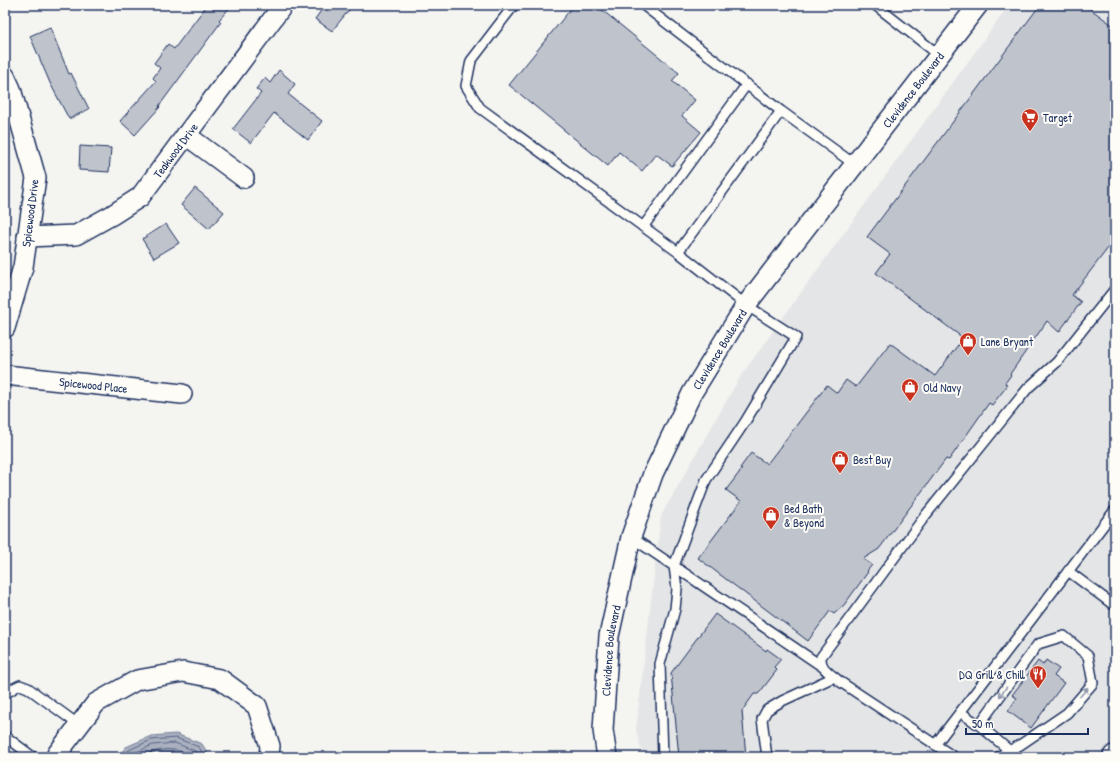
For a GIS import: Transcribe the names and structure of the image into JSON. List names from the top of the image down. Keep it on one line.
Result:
{"streets":{"street":["Clevidence Boulevard","Teakwood Drive","Spicewood Drive","Spicewood Place"]},"crossings":[["Teakwood Drive","Spicewood Drive"]],"places":{"supermarket":["Target"],"shop":["Lane Bryant","Old Navy","Best Buy","Bed Bath & Beyond"],"restaurant":["DQ Grill & Chill"]},"scale_bar":"50 m"}
